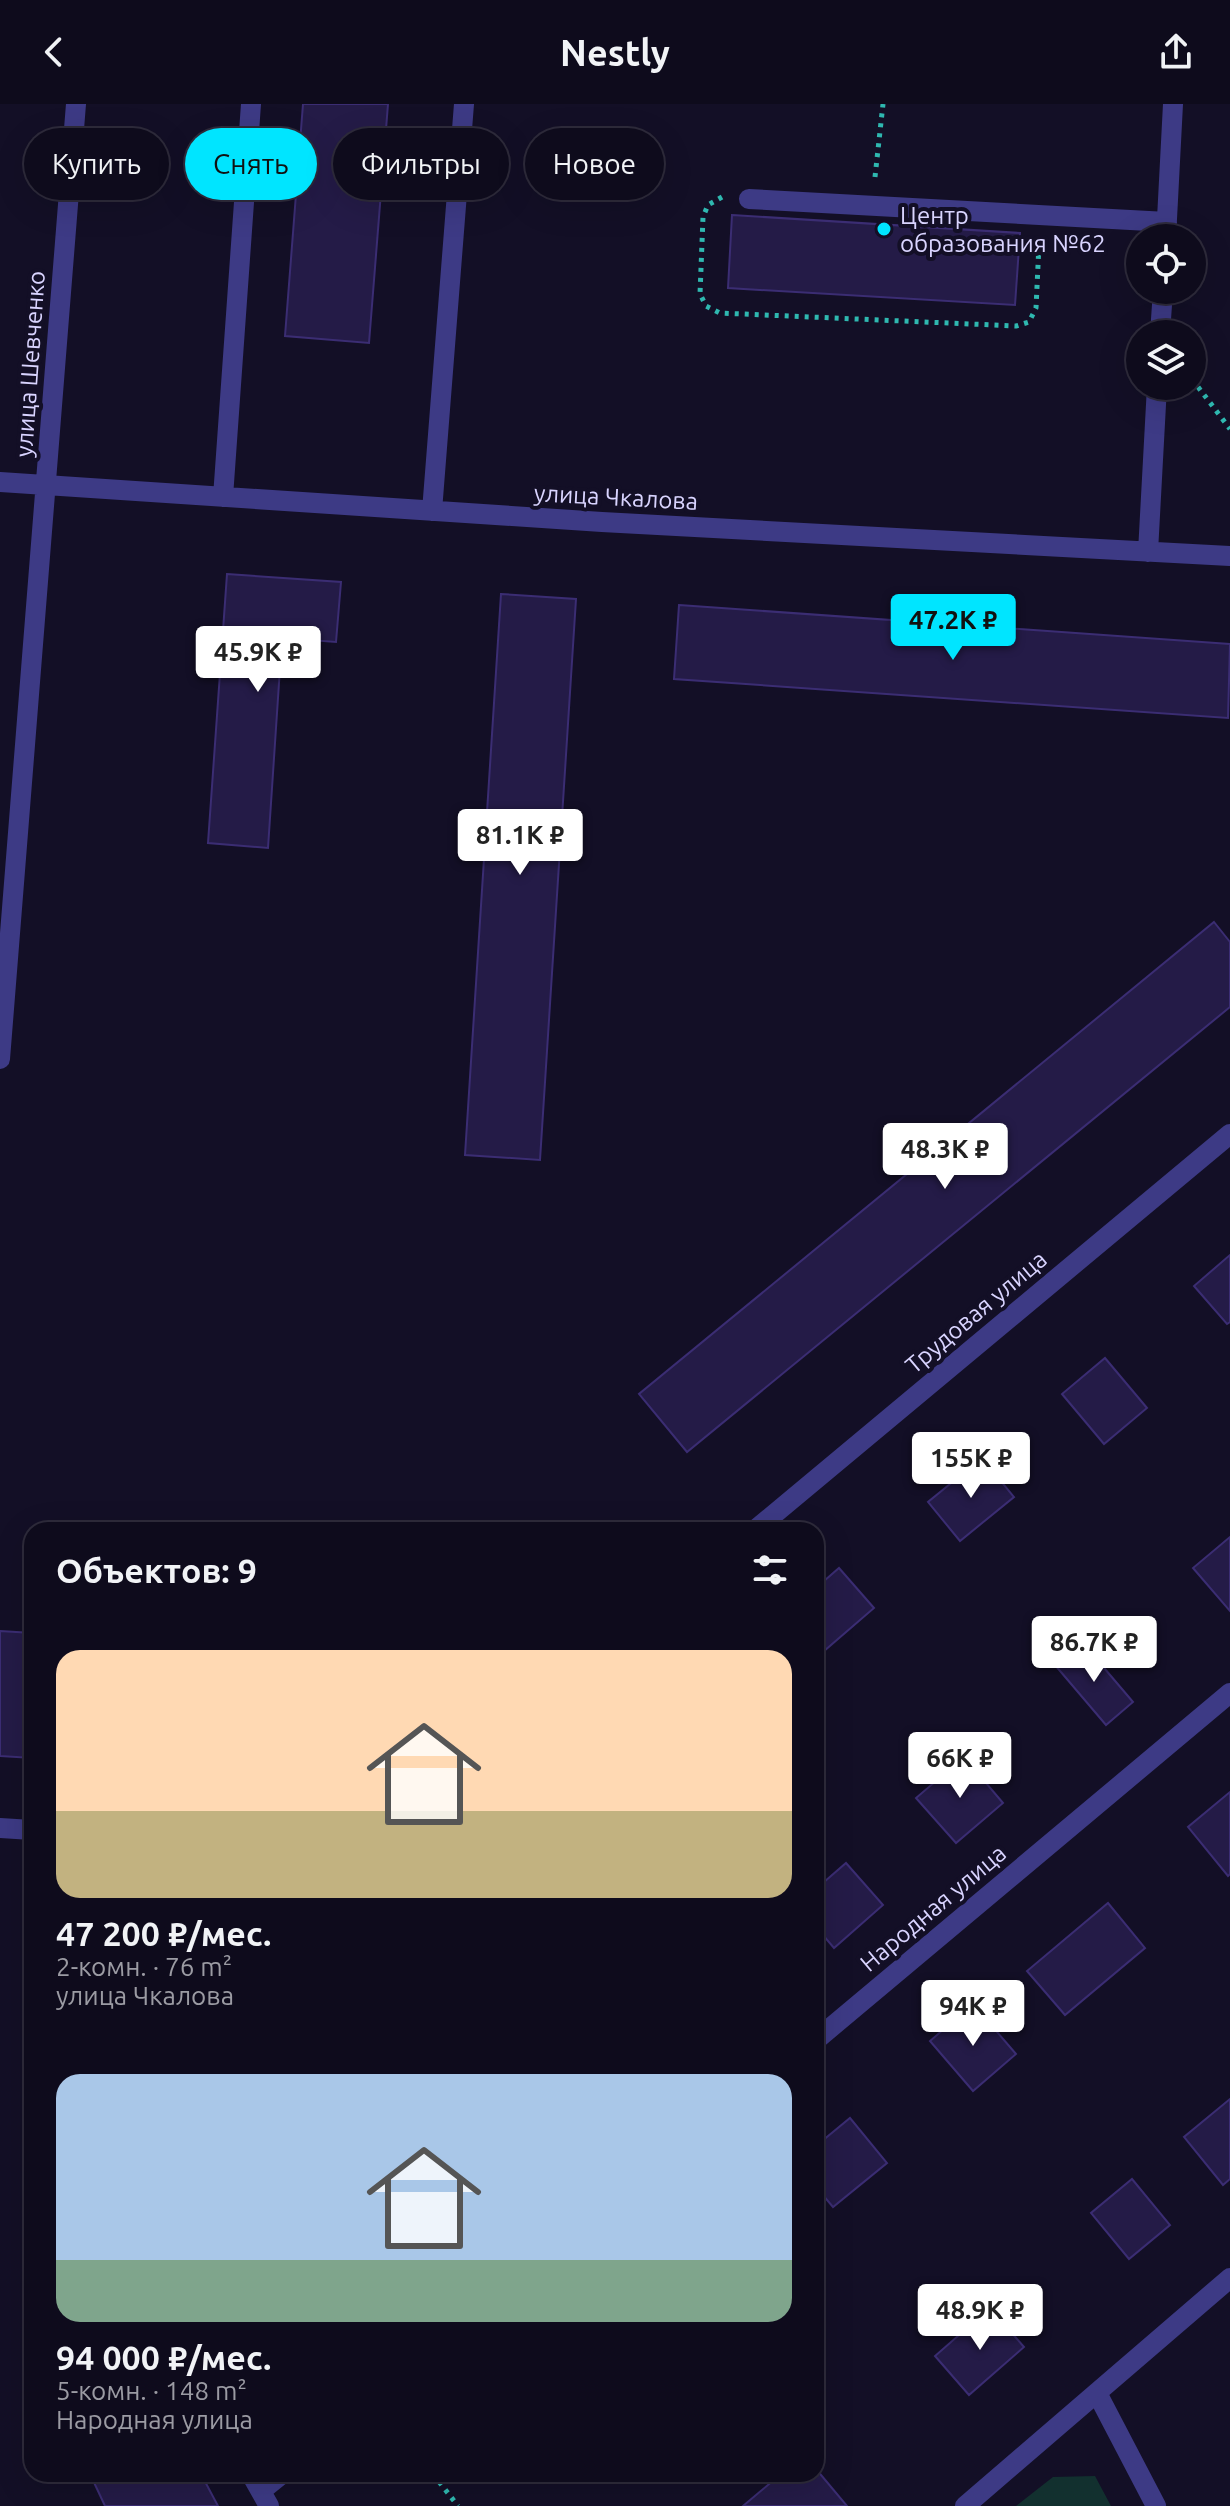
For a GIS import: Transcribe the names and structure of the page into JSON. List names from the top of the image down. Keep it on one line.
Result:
{"streets":{"street":["улица Шевченко","улица Чкалова","Трудовая улица","Народная улица"]},"crossings":[["улица Шевченко","улица Чкалова"]],"places":["Центр образования №62"],"page":{"header":"Nestly","chip":["Купить","Снять","Фильтры","Новое"],"price":["47.2K ₽","45.9K ₽","81.1K ₽","48.3K ₽","155K ₽","86.7K ₽","66K ₽","94K ₽","48.9K ₽"],"heading":"Объектов: 9","list":[{"name":"47 200 ₽/мес.","note":"2-комн. · 76 m² · улица Чкалова"},{"name":"94 000 ₽/мес.","note":"5-комн. · 148 m² · Народная улица"}]}}
